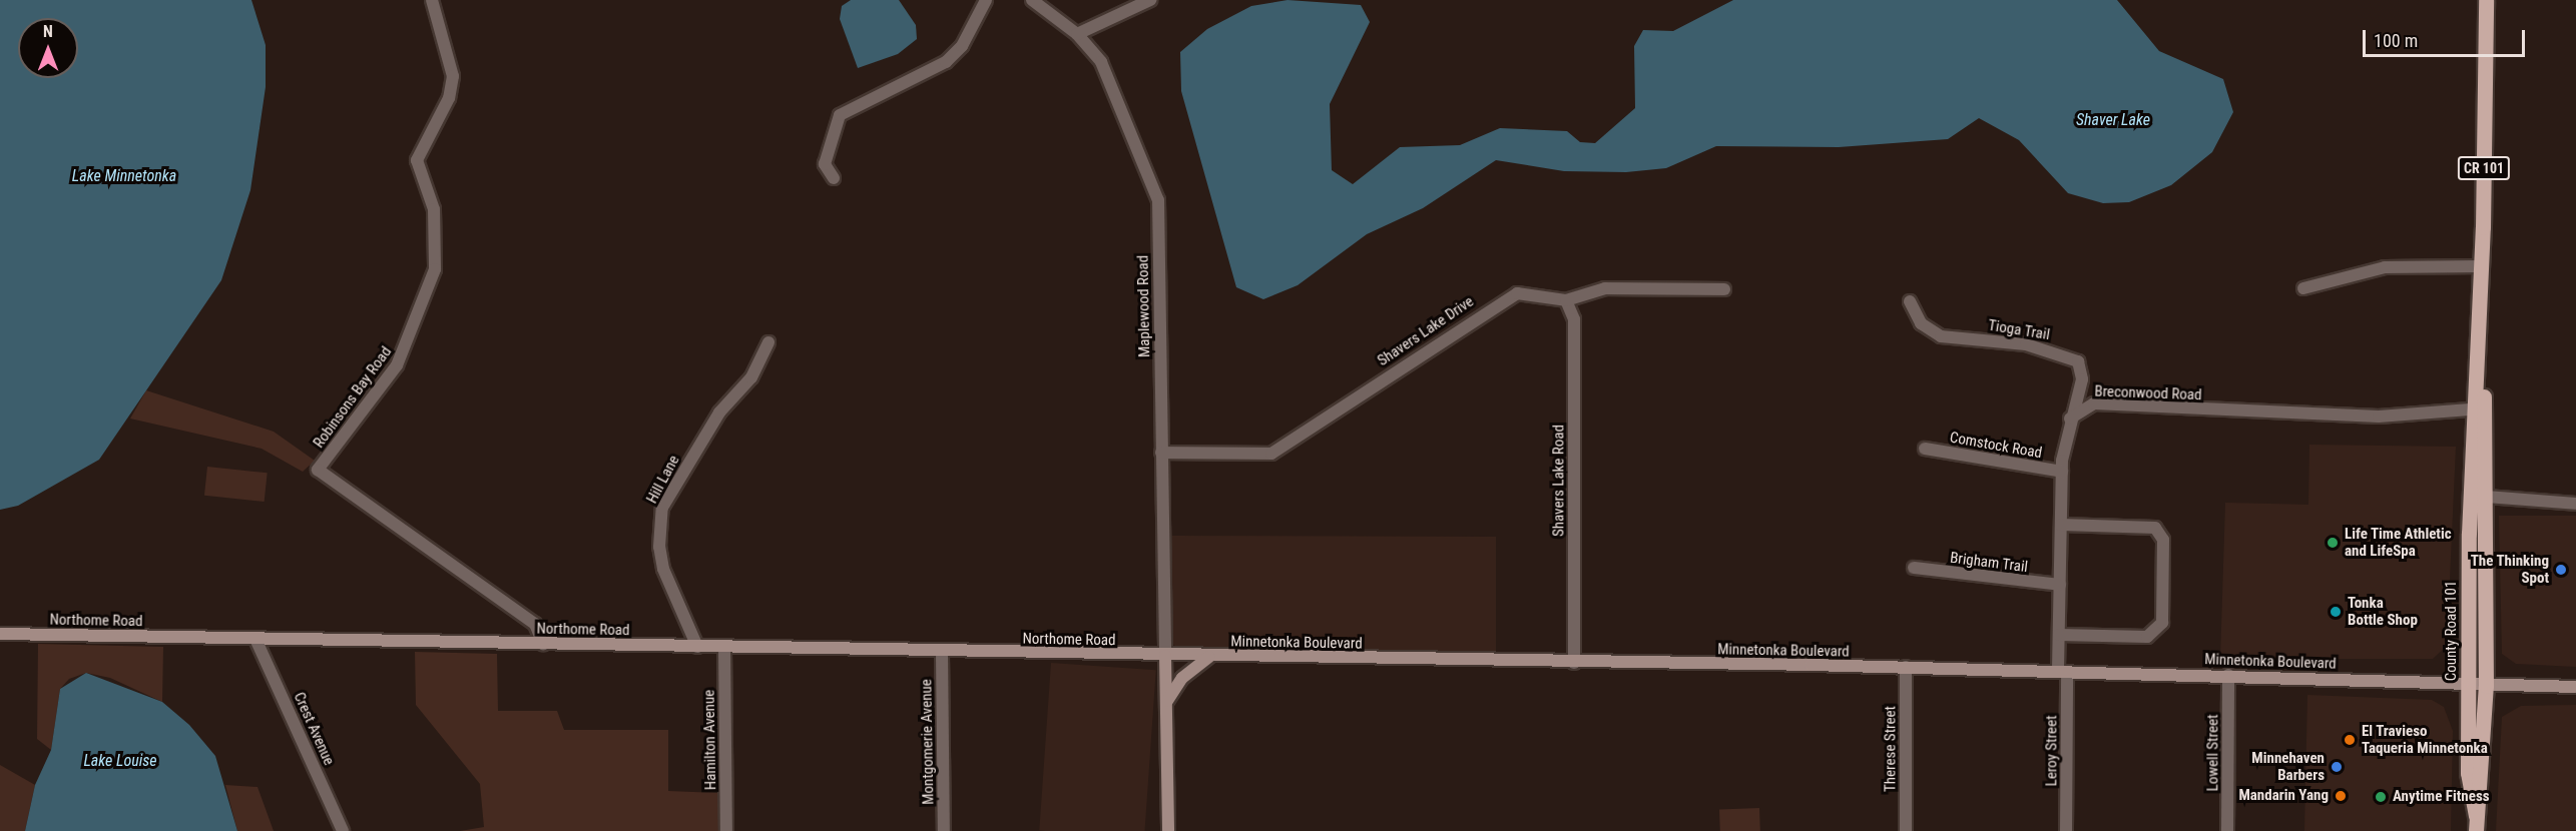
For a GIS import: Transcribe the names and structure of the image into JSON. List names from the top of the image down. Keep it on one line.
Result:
{"streets":{"main road":["CR 101","County Road 101"],"street":["Maplewood Road","Tioga Trail","Shavers Lake Drive","Breconwood Road","Robinsons Bay Road","Comstock Road","Hill Lane","Shavers Lake Road","Brigham Trail","Northome Road","Minnetonka Boulevard","Crest Avenue","Hamilton Avenue","Montgomerie Avenue","Therese Street","Leroy Street","Lowell Street"]},"crossings":[["Maplewood Road","Shavers Lake Drive"],["Maplewood Road","Northome Road"],["Maplewood Road","Minnetonka Boulevard"],["Shavers Lake Drive","Shavers Lake Road"],["Breconwood Road","County Road 101"],["Robinsons Bay Road","Northome Road"],["Hill Lane","Northome Road"],["Shavers Lake Road","Minnetonka Boulevard"],["Northome Road","Minnetonka Boulevard"],["Northome Road","Crest Avenue"],["Northome Road","Hamilton Avenue"],["Northome Road","Montgomerie Avenue"],["County Road 101","Minnetonka Boulevard"],["Minnetonka Boulevard","Therese Street"],["Minnetonka Boulevard","Leroy Street"],["Minnetonka Boulevard","Lowell Street"]],"water":["Shaver Lake","Lake Minnetonka","Lake Louise"],"places":["Life Time Athletic and LifeSpa","The Thinking Spot","Tonka Bottle Shop","El Travieso Taqueria Minnetonka","Minnehaven Barbers","Mandarin Yang","Anytime Fitness"],"scale_bar":"100 m","north":"top"}
